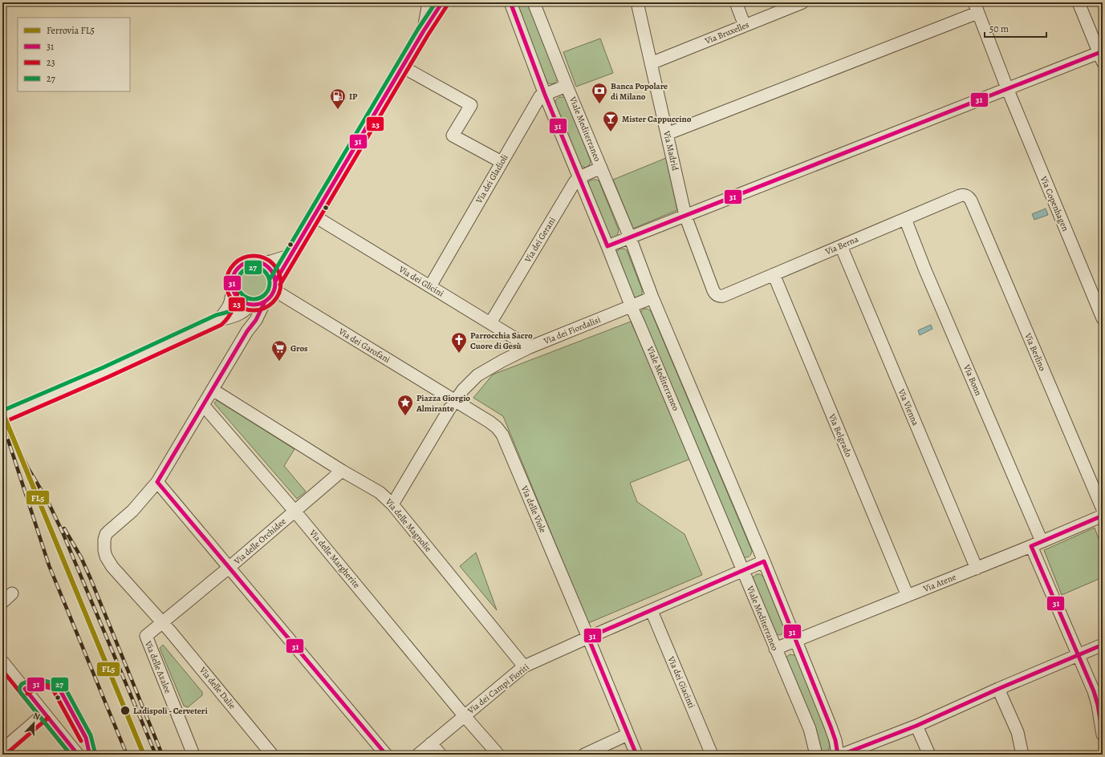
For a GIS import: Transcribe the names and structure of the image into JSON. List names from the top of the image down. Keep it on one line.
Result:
{"streets":{"street":["Via Bruxelles","Viale Mediterraneo","Via Madrid","Via dei Gladioli","Via Copenhagen","Via dei Gerani","Via Berna","Via dei Glicini","Via dei Fiordalisi","Via dei Garofani","Via Berlino","Via Bonn","Via Vienna","Via Belgrado","Via delle Viole","Via delle Magnolie","Via delle Orchidee","Via delle Margherite","Via Atene","Via delle Azalee","Via dei Giacinti","Via delle Dalie","Via dei Campi Fioriti"]},"crossings":[["Via Bruxelles","Via Madrid"],["Viale Mediterraneo","Via dei Gladioli"],["Viale Mediterraneo","Via dei Gerani"],["Viale Mediterraneo","Via dei Fiordalisi"],["Viale Mediterraneo","Via Atene"],["Viale Mediterraneo","Via dei Campi Fioriti"],["Via Madrid","Via Berna"],["Via dei Gladioli","Via dei Glicini"],["Via dei Gerani","Via dei Glicini"],["Via Berna","Via Berlino"],["Via Berna","Via Bonn"],["Via Berna","Via Vienna"],["Via Berna","Via Belgrado"],["Via dei Glicini","Via dei Fiordalisi"],["Via dei Fiordalisi","Via dei Garofani"],["Via dei Fiordalisi","Via delle Viole"],["Via dei Fiordalisi","Via delle Magnolie"],["Via dei Garofani","Via delle Viole"],["Via dei Garofani","Via delle Dalie"],["Via Bonn","Via Atene"],["Via Vienna","Via Atene"],["Via Belgrado","Via Atene"],["Via delle Viole","Via dei Campi Fioriti"],["Via delle Magnolie","Via delle Orchidee"],["Via delle Magnolie","Via delle Dalie"],["Via delle Magnolie","Via dei Campi Fioriti"],["Via delle Orchidee","Via delle Margherite"],["Via delle Orchidee","Via delle Azalee"],["Via delle Orchidee","Via delle Dalie"],["Via delle Margherite","Via delle Dalie"],["Via delle Margherite","Via dei Campi Fioriti"],["Via delle Azalee","Via delle Dalie"],["Via dei Giacinti","Via dei Campi Fioriti"]],"places":{"bank":["Banca Popolare di Milano"],"fuel station":["IP"],"bar":["Mister Cappuccino"],"church":["Parrocchia Sacro Cuore di Gesù"],"supermarket":["Gros"],"place":["Piazza Giorgio Almirante"],"other":["Ladispoli - Cerveteri"]},"lines":["transit line 31","transit line 27","transit line 23","rail line FL5"],"legend":["Ferrovia FL5","31","23","27"],"scale_bar":"50 m","north":"top"}
